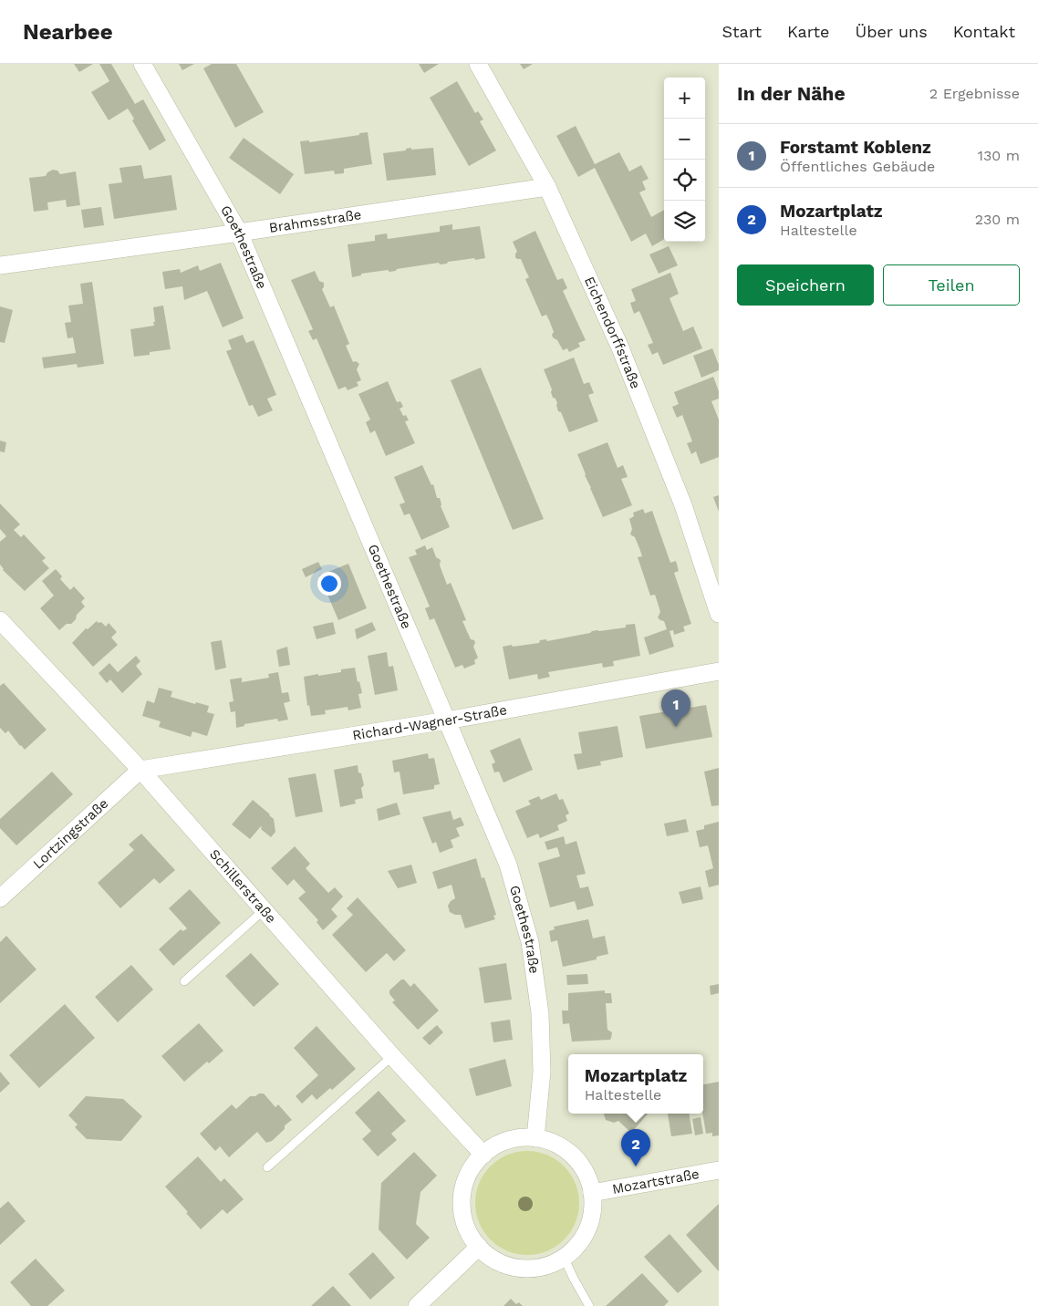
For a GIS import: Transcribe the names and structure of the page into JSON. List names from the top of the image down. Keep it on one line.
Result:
{"streets":{"street":["Brahmsstraße","Goethestraße","Eichendorffstraße","Richard-Wagner-Straße","Lortzingstraße","Schillerstraße","Mozartstraße"]},"crossings":[["Brahmsstraße","Goethestraße"],["Brahmsstraße","Eichendorffstraße"],["Goethestraße","Richard-Wagner-Straße"],["Goethestraße","Schillerstraße"],["Goethestraße","Mozartstraße"],["Richard-Wagner-Straße","Lortzingstraße"],["Richard-Wagner-Straße","Schillerstraße"],["Lortzingstraße","Schillerstraße"],["Schillerstraße","Mozartstraße"]],"page":{"header":"Nearbee","nav":["Start","Karte","Über uns","Kontakt"],"heading":["In der Nähe","2 Ergebnisse"],"map_buttons":["+","−"],"list":[{"mark":"1","name":"Forstamt Koblenz","note":"Öffentliches Gebäude","value":"130 m"},{"mark":"2","name":"Mozartplatz","note":"Haltestelle","value":"230 m"}],"buttons":["Speichern","Teilen"],"pins":["1","2"],"popup":["Mozartplatz","Haltestelle"]}}
